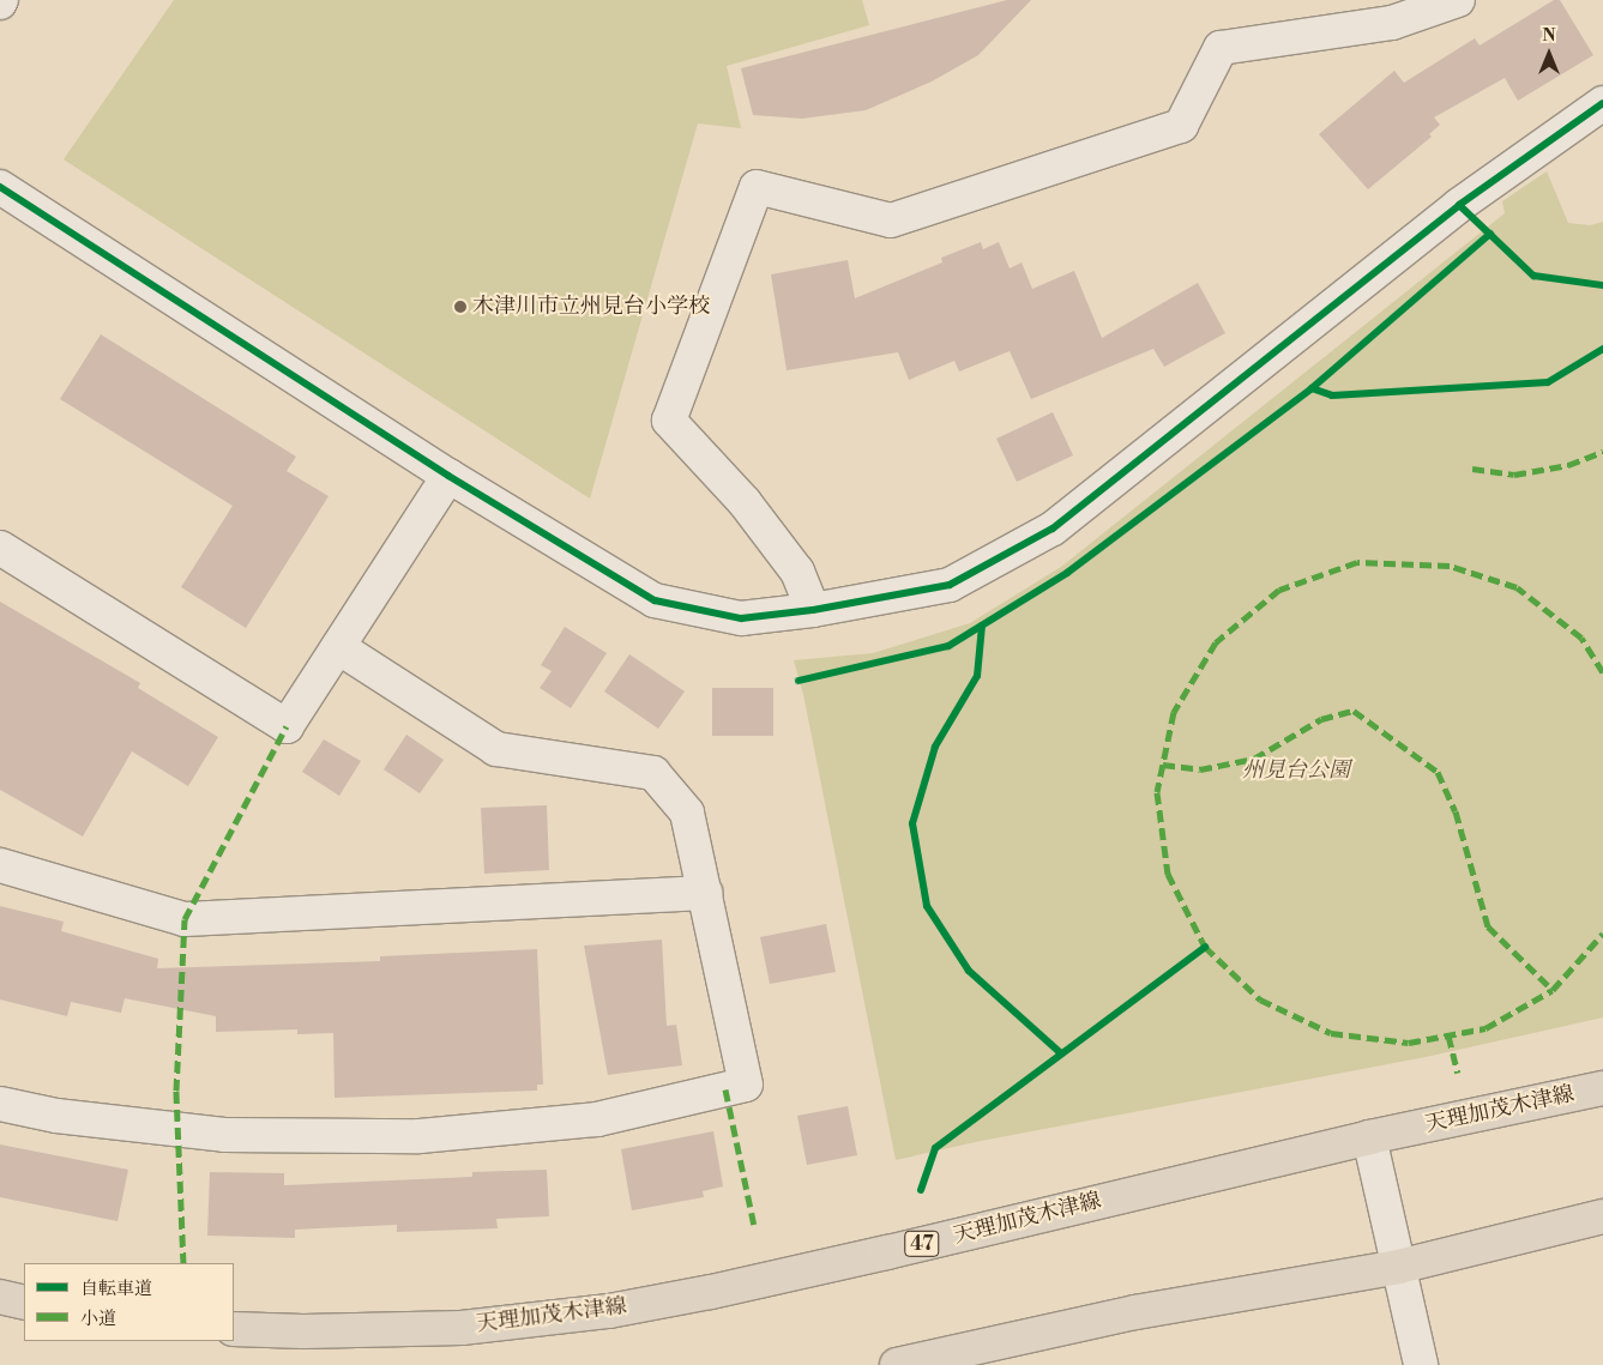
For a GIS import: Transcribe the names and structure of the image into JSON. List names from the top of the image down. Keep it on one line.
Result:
{"streets":{"main road":["天理加茂木津線","47"]},"parks":["州見台公園"],"places":["木津川市立州見台小学校"],"legend":["自転車道","小道"],"north":"top"}
